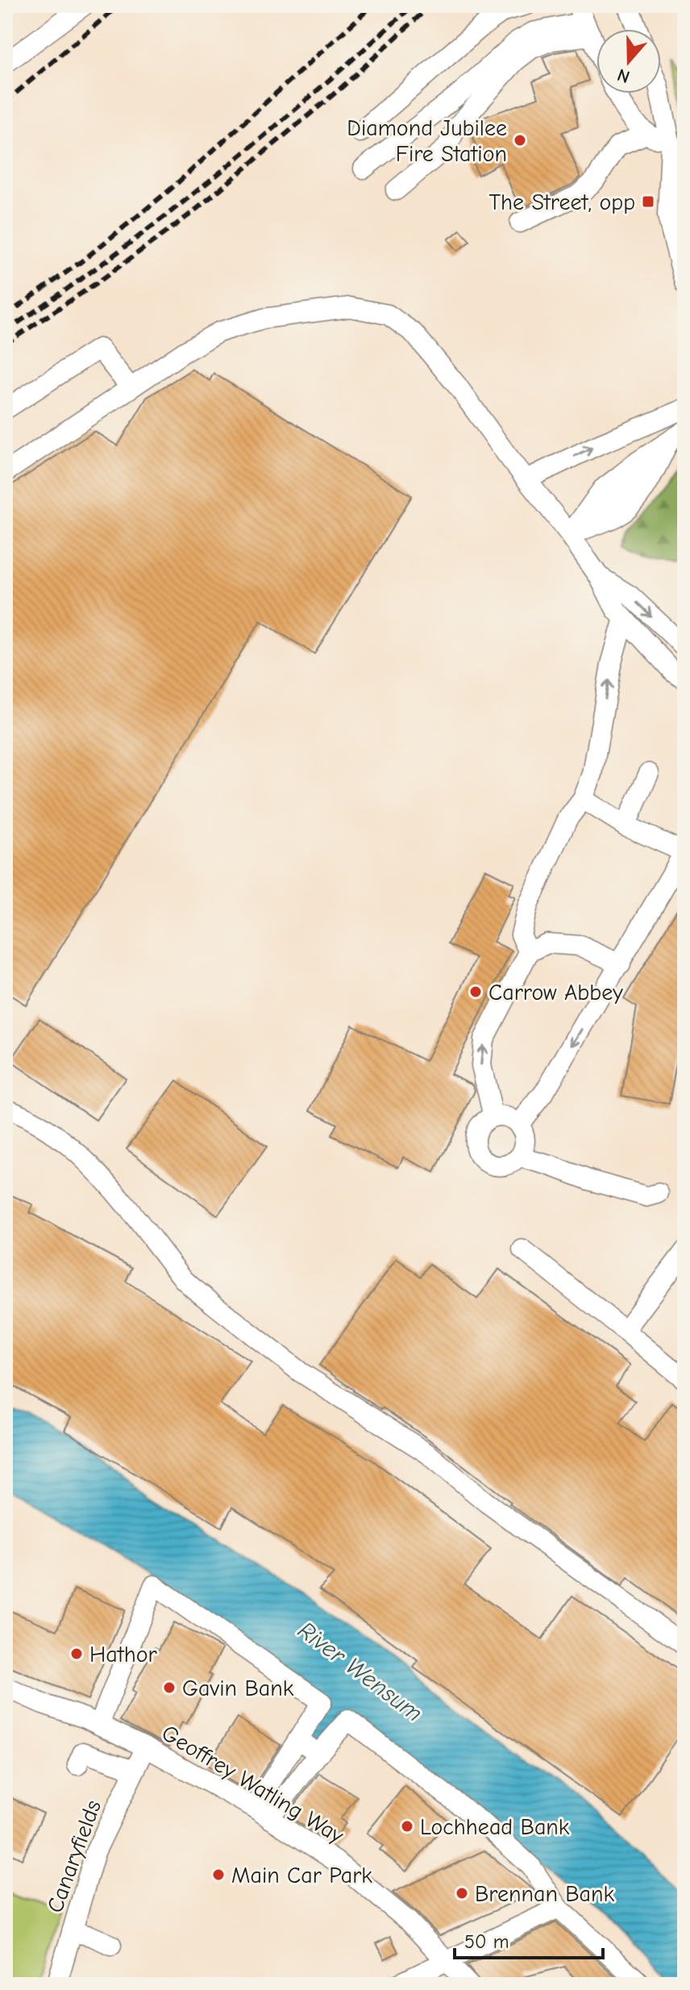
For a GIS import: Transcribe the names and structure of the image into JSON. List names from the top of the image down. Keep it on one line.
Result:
{"streets":{"street":["Geoffrey Watling Way","Canaryfields"]},"crossings":[["Geoffrey Watling Way","Canaryfields"]],"water":["River Wensum"],"places":{"other":["Diamond Jubilee Fire Station","Carrow Abbey","Hathor","Gavin Bank","Lochhead Bank","Main Car Park","Brennan Bank"],"transit":["The Street, opp"]},"scale_bar":"50 m","north":"bottom"}
